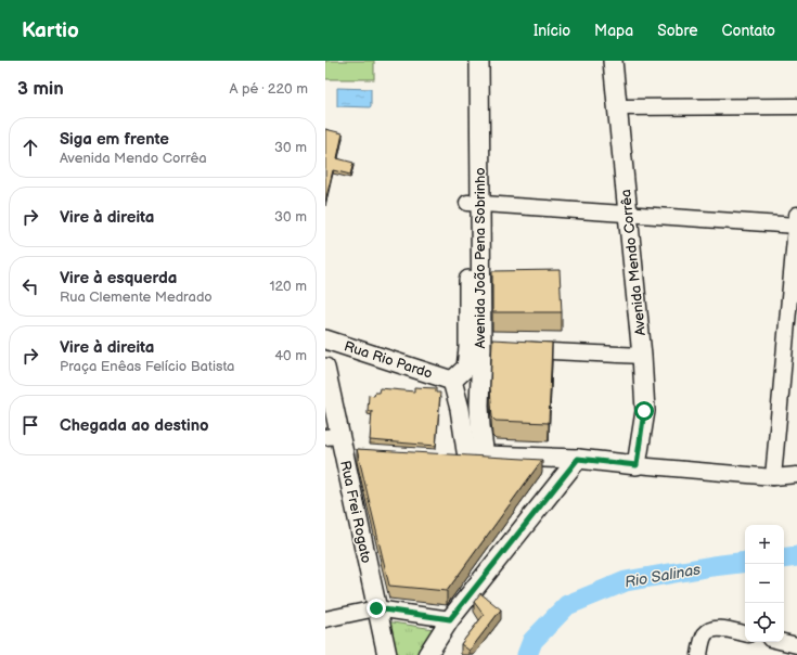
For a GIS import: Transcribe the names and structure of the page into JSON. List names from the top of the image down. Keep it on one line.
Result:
{"streets":{"main road":["Avenida João Pena Sobrinho","Avenida Mendo Corrêa","Rua Rio Pardo","Rua Frei Rogato"]},"crossings":[["Avenida João Pena Sobrinho","Rua Rio Pardo"]],"water":["Rio Salinas"],"page":{"header":"Kartio","nav":["Início","Mapa","Sobre","Contato"],"heading":["3 min","A pé · 220 m"],"list":[["Siga em frente","Avenida Mendo Corrêa","30 m"],["Vire à direita","30 m"],["Vire à esquerda","Rua Clemente Medrado","120 m"],["Vire à direita","Praça Enêas Felício Batista","40 m"],"Chegada ao destino"],"map_buttons":["+","−"]}}
